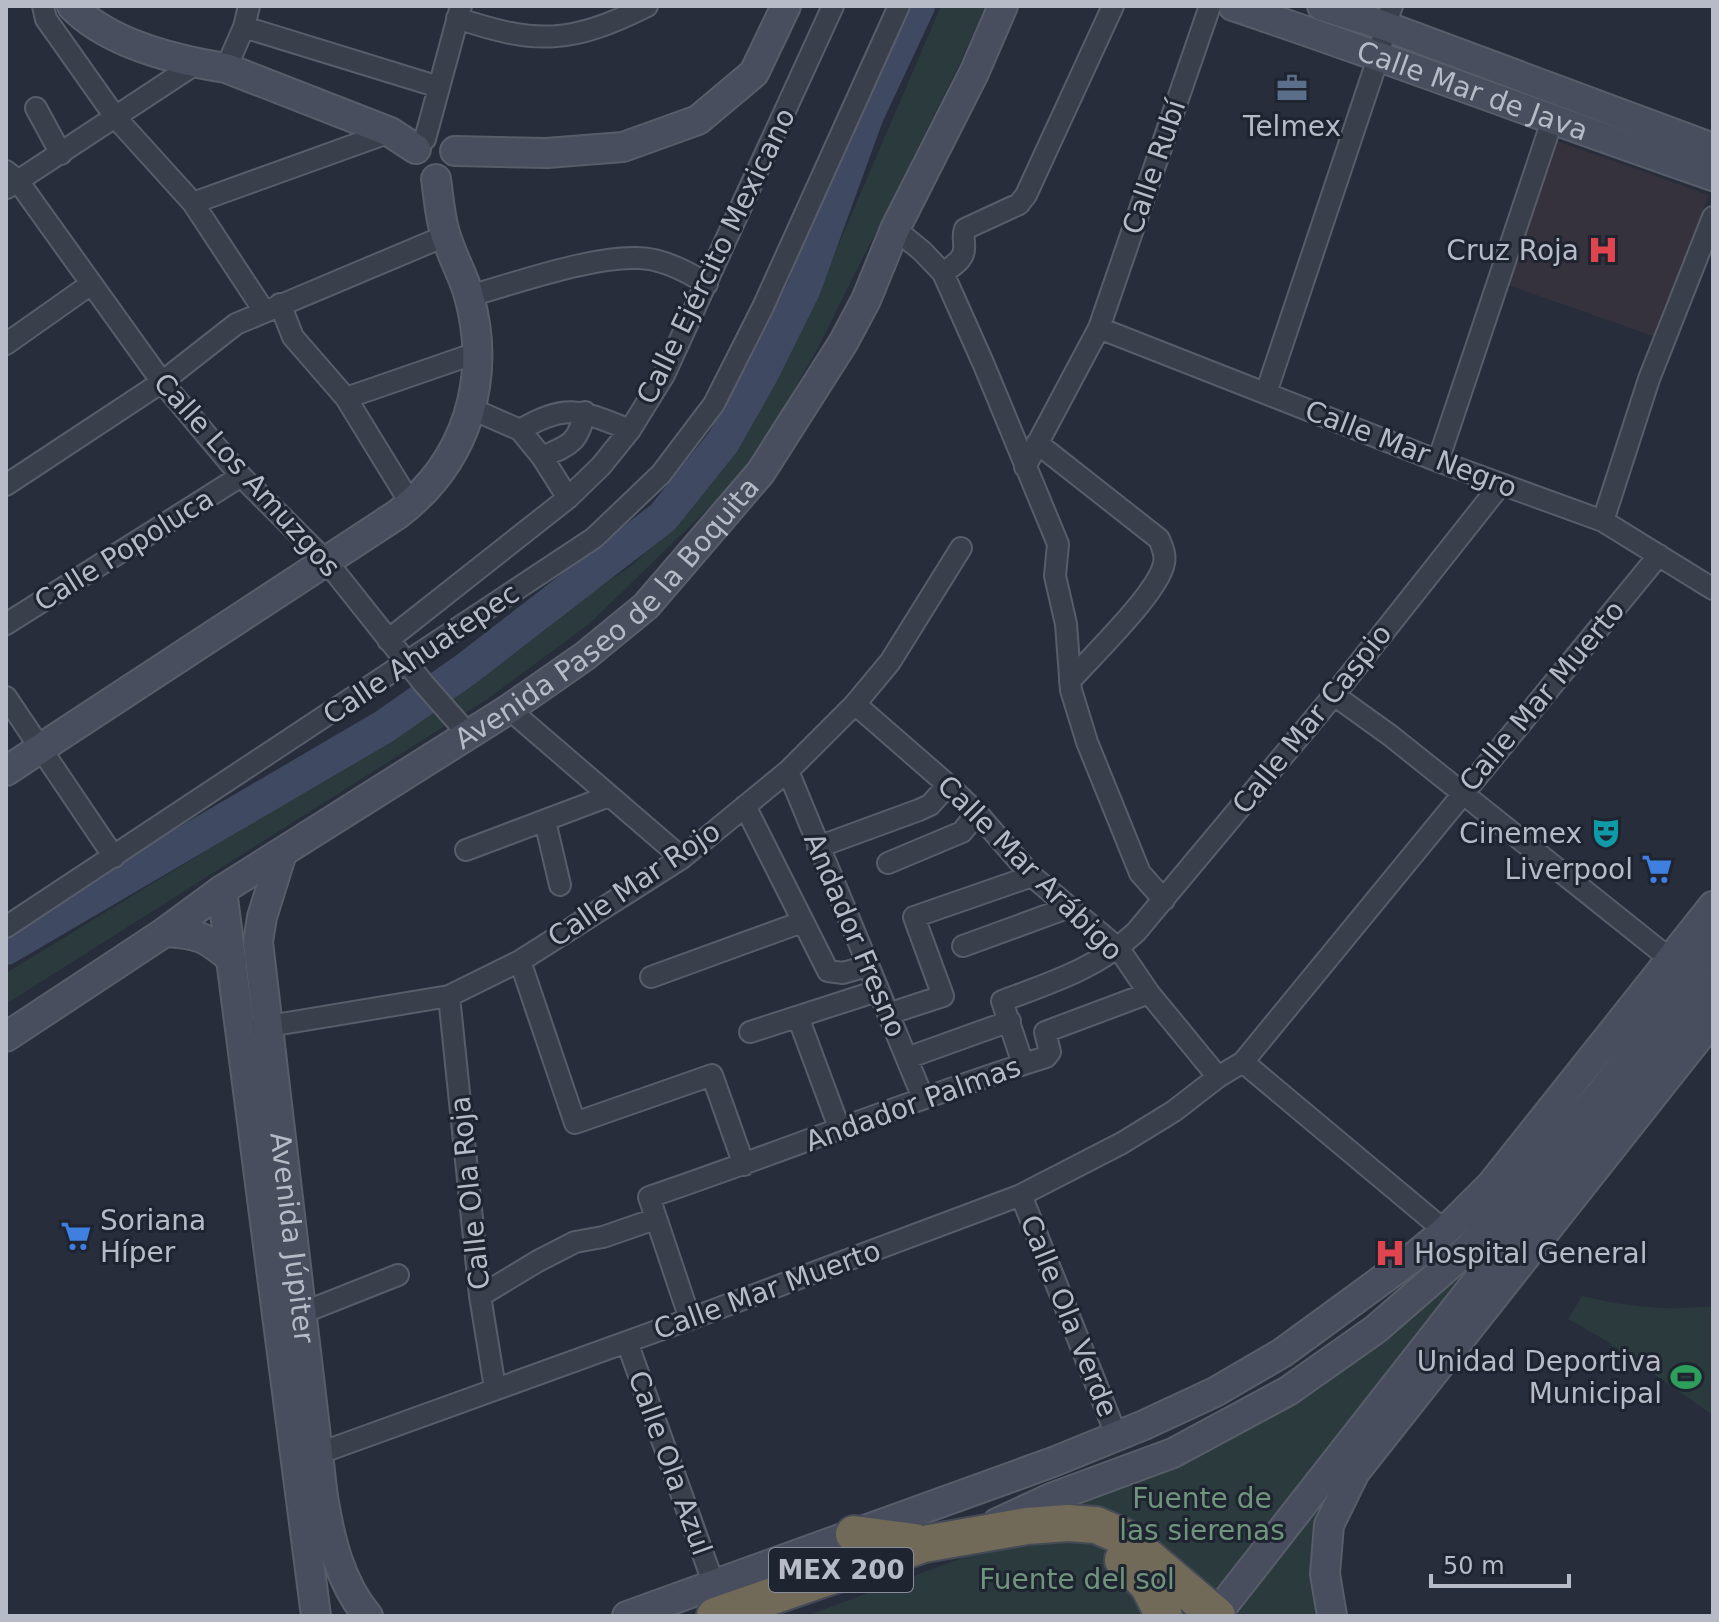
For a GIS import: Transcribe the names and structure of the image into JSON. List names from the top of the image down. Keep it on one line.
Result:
{"streets":{"highway":["MEX 200"],"main road":["Calle Mar de Java","Avenida Paseo de la Boquita","Avenida Júpiter"],"street":["Calle Rubí","Calle Ejército Mexicano","Calle Mar Negro","Calle Los Amuzgos","Calle Popoluca","Calle Ahuatepec","Calle Mar Muerto","Calle Mar Caspio","Calle Mar Arábigo","Calle Mar Rojo","Andador Fresno","Andador Palmas","Calle Ola Roja","Calle Ola Verde","Calle Ola Azul"]},"crossings":[["Calle Rubí","Calle Mar Negro"],["Calle Ejército Mexicano","Calle Los Amuzgos"],["Calle Mar Negro","Calle Mar Muerto"],["Calle Mar Negro","Calle Mar Caspio"],["Calle Los Amuzgos","Calle Popoluca"],["Calle Los Amuzgos","Avenida Paseo de la Boquita"],["Calle Los Amuzgos","Calle Ahuatepec"],["Avenida Paseo de la Boquita","Avenida Júpiter"],["Calle Mar Muerto","Calle Mar Arábigo"],["Calle Mar Muerto","Calle Ola Roja"],["Calle Mar Muerto","Avenida Júpiter"],["Calle Mar Muerto","Calle Ola Verde"],["Calle Mar Muerto","Calle Ola Azul"],["Calle Mar Caspio","Calle Mar Arábigo"],["Calle Mar Arábigo","Calle Mar Rojo"],["Calle Mar Arábigo","Andador Palmas"],["Calle Mar Rojo","Andador Fresno"],["Calle Mar Rojo","Calle Ola Roja"],["Calle Mar Rojo","Avenida Júpiter"],["Andador Fresno","Andador Palmas"],["Calle Ola Azul","MEX 200"]],"parks":["Fuente de las sierenas","Fuente del sol"],"places":{"office":["Telmex"],"hospital":["Cruz Roja","Hospital General"],"theatre":["Cinemex"],"supermarket":["Liverpool","Soriana Híper"],"sports":["Unidad Deportiva Municipal"]},"scale_bar":"50 m"}
